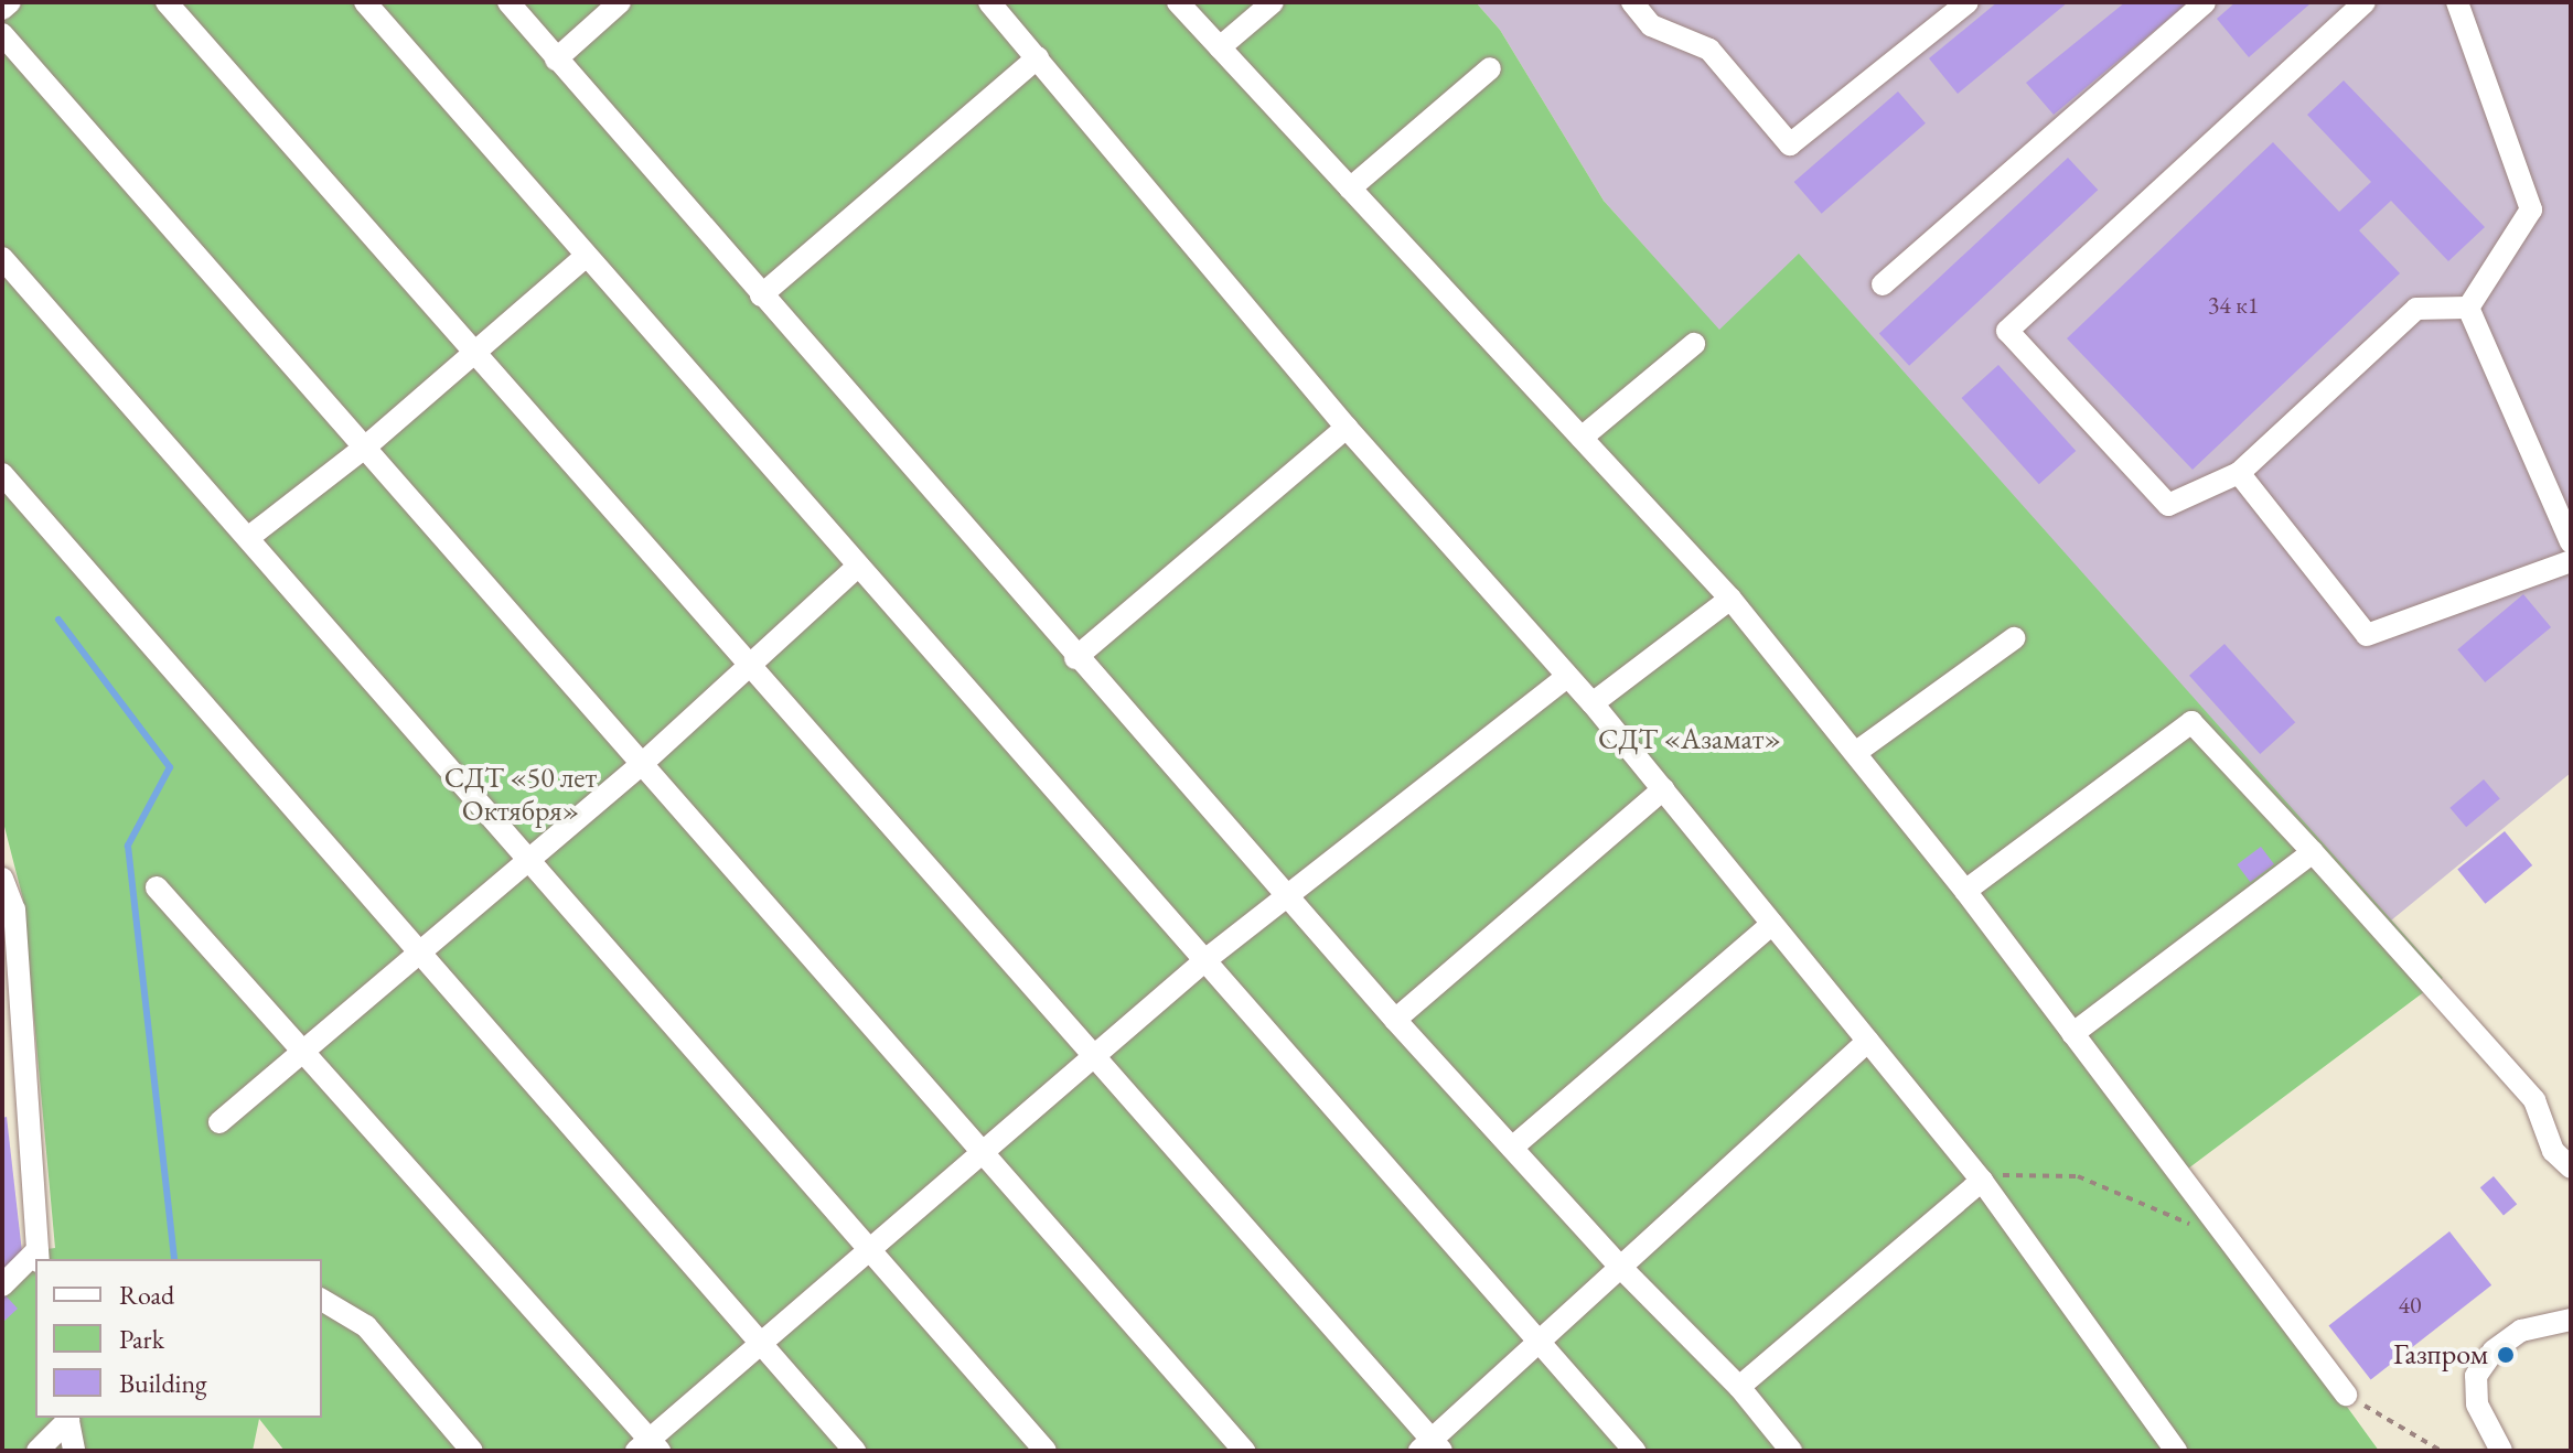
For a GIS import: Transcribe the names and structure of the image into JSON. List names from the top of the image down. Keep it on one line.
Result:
{"parks":["СДТ «Азамат»","СДТ «50 лет Октября»"],"places":["Газпром"],"house_numbers":["34 к1","40"],"legend":["Road","Park","Building"]}
